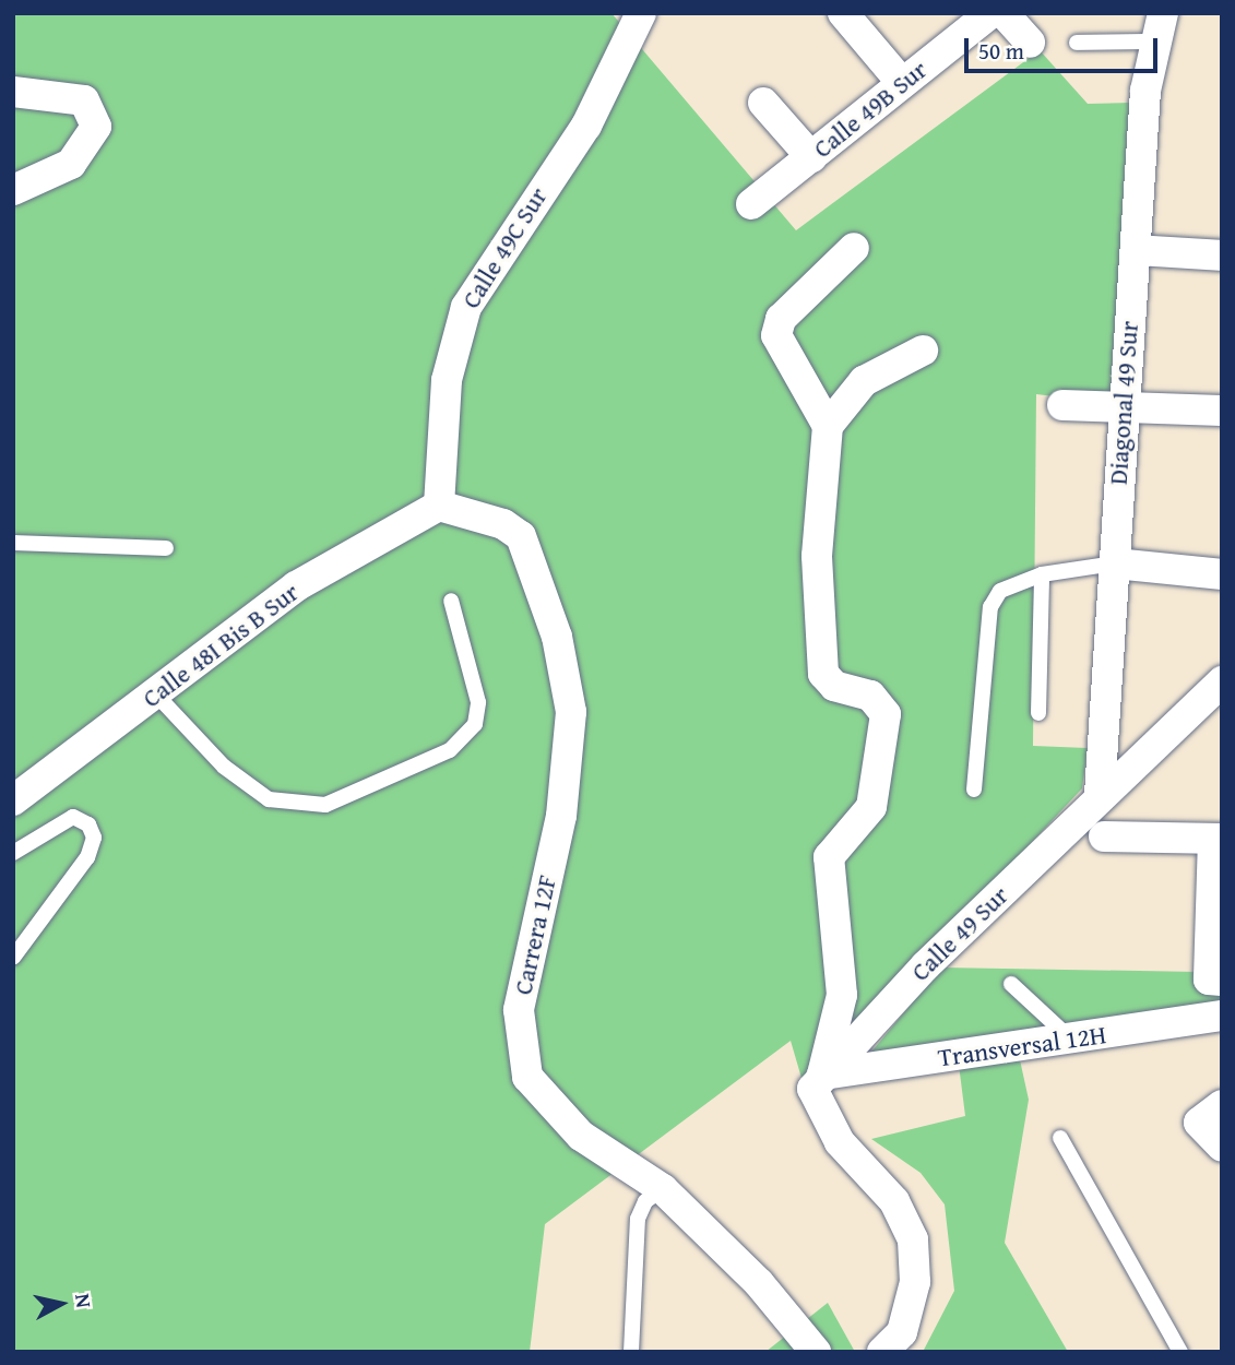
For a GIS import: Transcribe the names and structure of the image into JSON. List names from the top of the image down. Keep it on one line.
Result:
{"streets":{"street":["Calle 49B Sur","Calle 49C Sur","Diagonal 49 Sur","Calle 48I Bis B Sur","Calle 49 Sur","Carrera 12F","Transversal 12H"]},"crossings":[["Calle 49C Sur","Calle 48I Bis B Sur"],["Calle 49C Sur","Carrera 12F"],["Diagonal 49 Sur","Calle 49 Sur"],["Calle 48I Bis B Sur","Carrera 12F"],["Calle 49 Sur","Transversal 12H"]],"scale_bar":"50 m","north":"right"}
